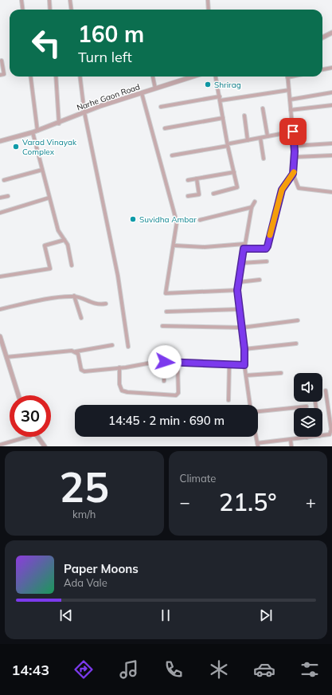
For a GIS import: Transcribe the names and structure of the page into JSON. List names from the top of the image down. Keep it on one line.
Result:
{"streets":{"street":["Narhe Gaon Road"]},"places":["Shrirag","Varad Vinayak Complex","Suvidha Ambar"],"page":{"turn":["160 m","Turn left"],"limit":"30","trip":"14:45 · 2 min · 690 m","tile":[["25","km/h"],"Climate"],"heat":["−","21.5°","+"],"song":["Paper Moons","Ada Vale"],"tabs":"14:43"}}
